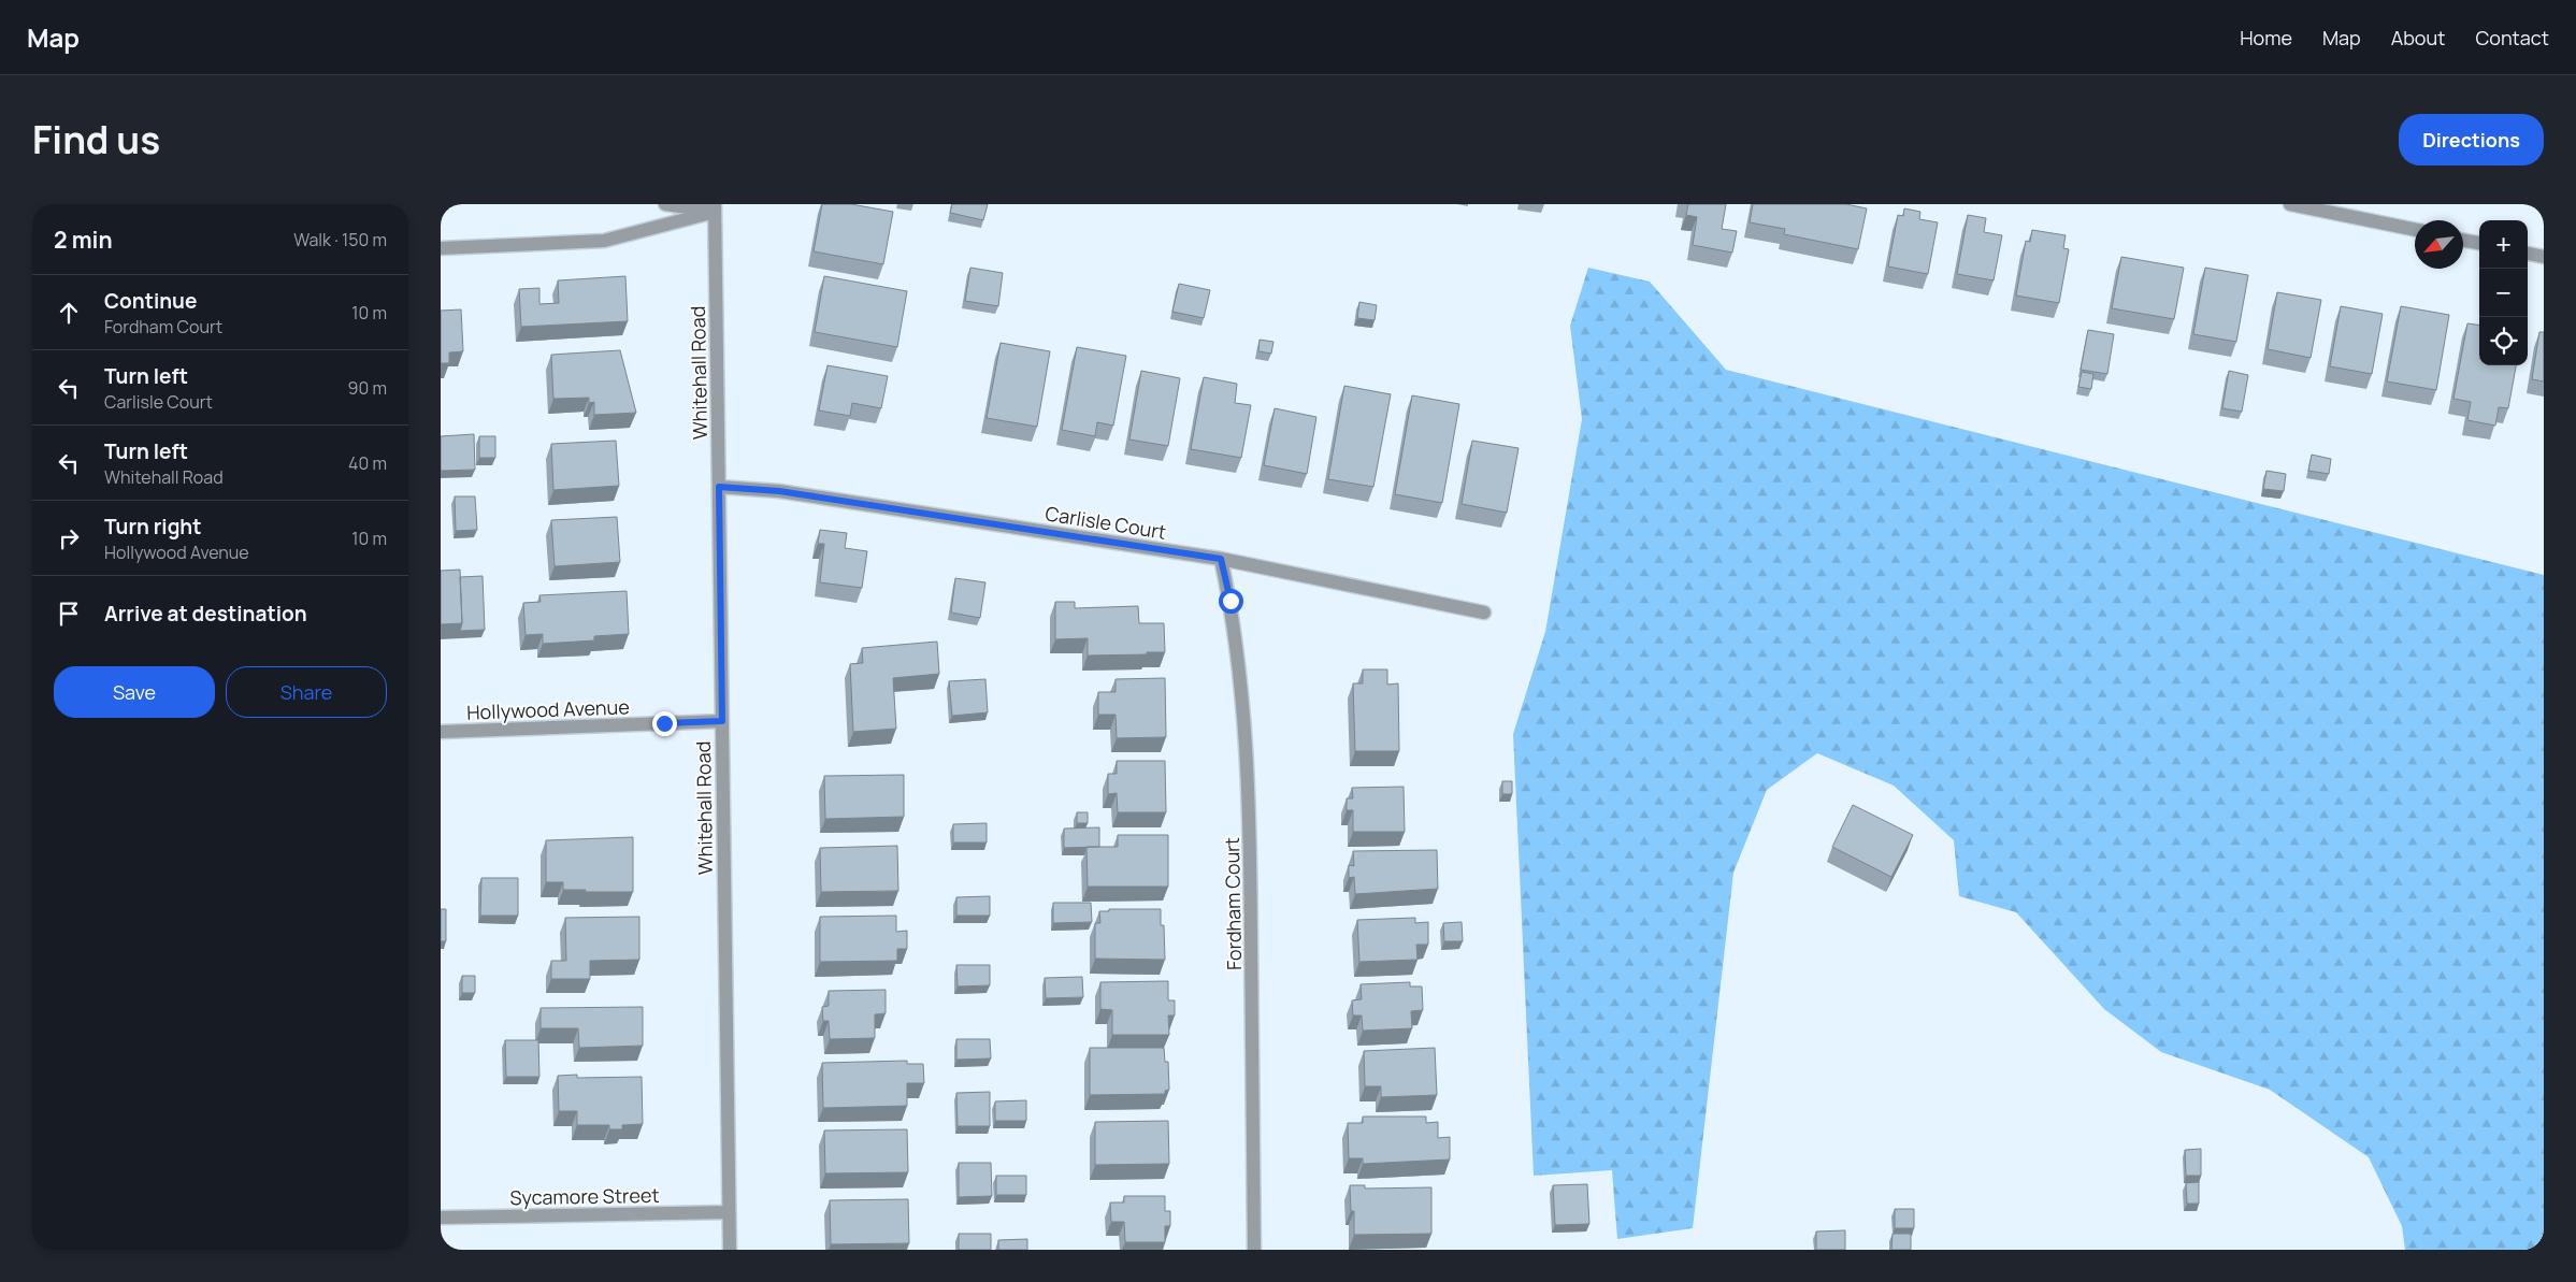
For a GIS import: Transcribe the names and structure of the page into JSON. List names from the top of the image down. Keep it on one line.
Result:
{"streets":{"street":["Whitehall Road","Carlisle Court","Hollywood Avenue","Fordham Court","Sycamore Street"]},"crossings":[["Whitehall Road","Carlisle Court"],["Whitehall Road","Hollywood Avenue"],["Whitehall Road","Sycamore Street"],["Carlisle Court","Fordham Court"]],"north":"bottom left","page":{"header":"Map","nav":["Home","Map","About","Contact"],"title":"Find us","buttons":["Directions",["Save","Share"]],"heading":["2 min","Walk · 150 m"],"map_buttons":["+","−"],"list":[["Continue","Fordham Court","10 m"],["Turn left","Carlisle Court","90 m"],["Turn left","Whitehall Road","40 m"],["Turn right","Hollywood Avenue","10 m"],"Arrive at destination"]}}
